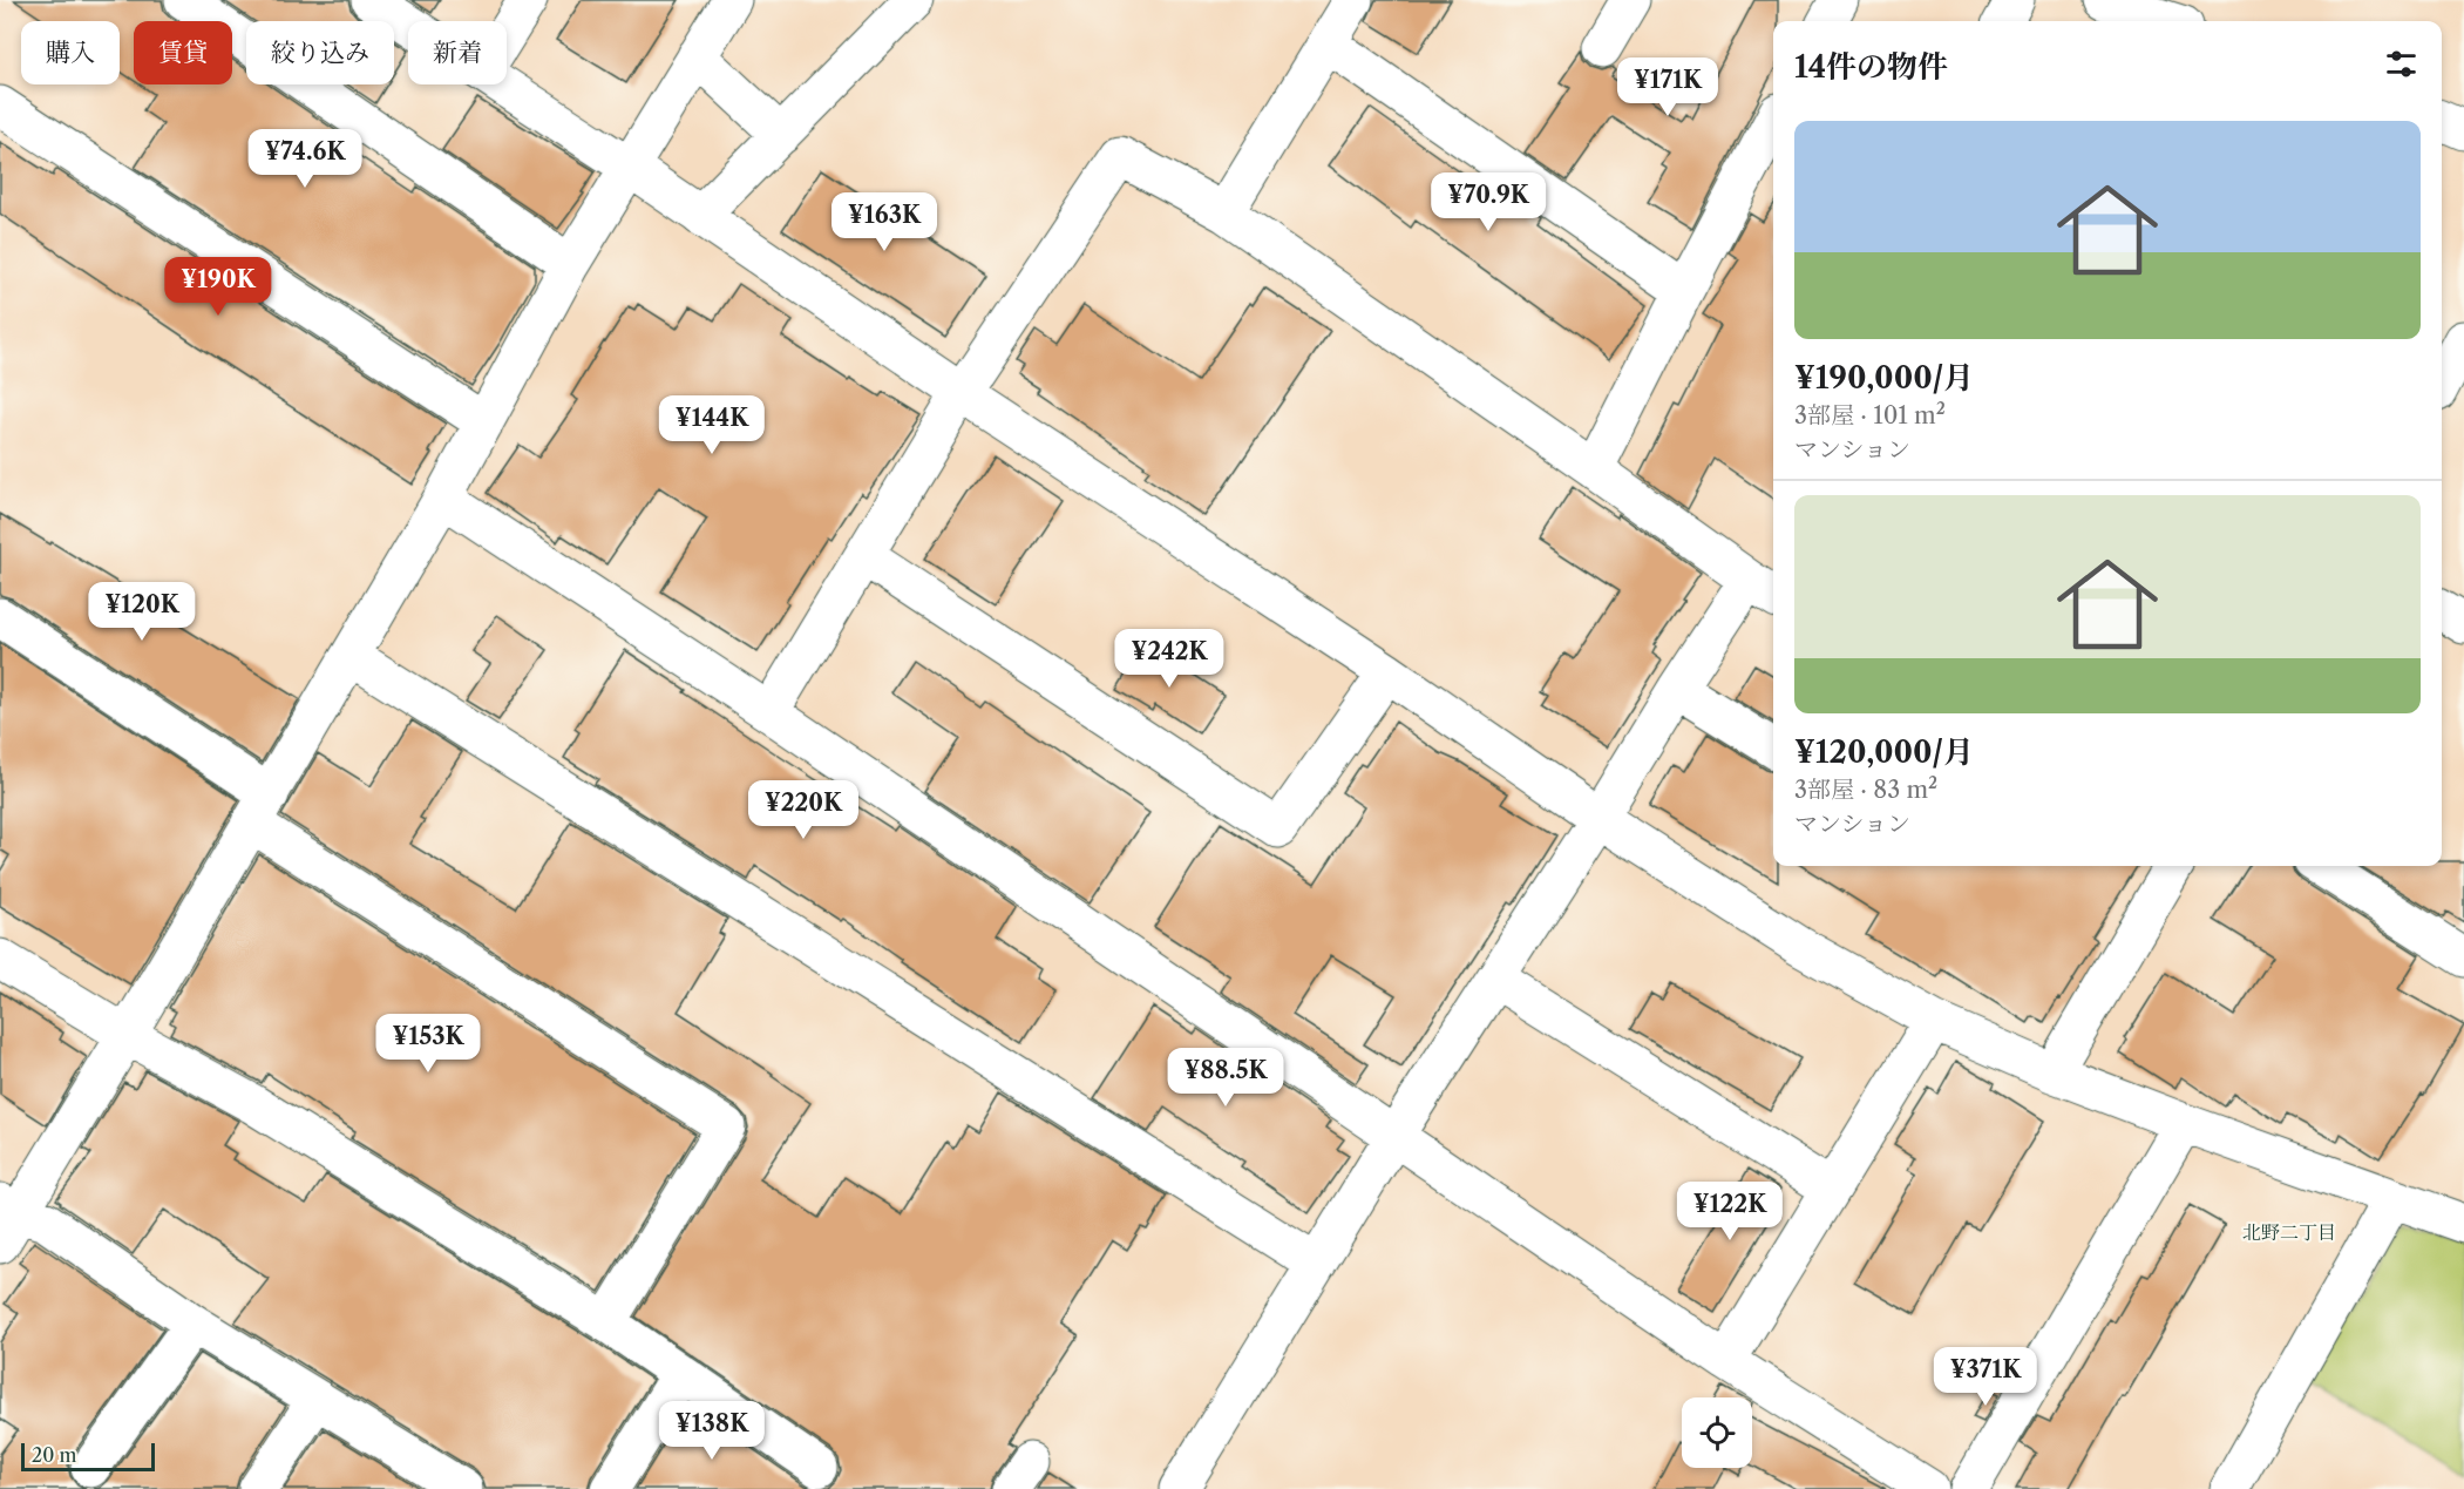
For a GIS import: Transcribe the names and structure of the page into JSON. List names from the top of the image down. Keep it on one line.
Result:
{"districts":["北野二丁目"],"scale_bar":"20 m","page":{"chip":["購入","賃貸","絞り込み","新着"],"heading":"14件の物件","price":["¥171K","¥74.6K","¥70.9K","¥163K","¥190K","¥144K","¥120K","¥242K","¥220K","¥153K","¥88.5K","¥122K","¥371K","¥138K"],"list":[{"name":"¥190,000/月","note":"3部屋 · 101 m² · マンション"},{"name":"¥120,000/月","note":"3部屋 · 83 m² · マンション"}],"scale":"20 m"}}
